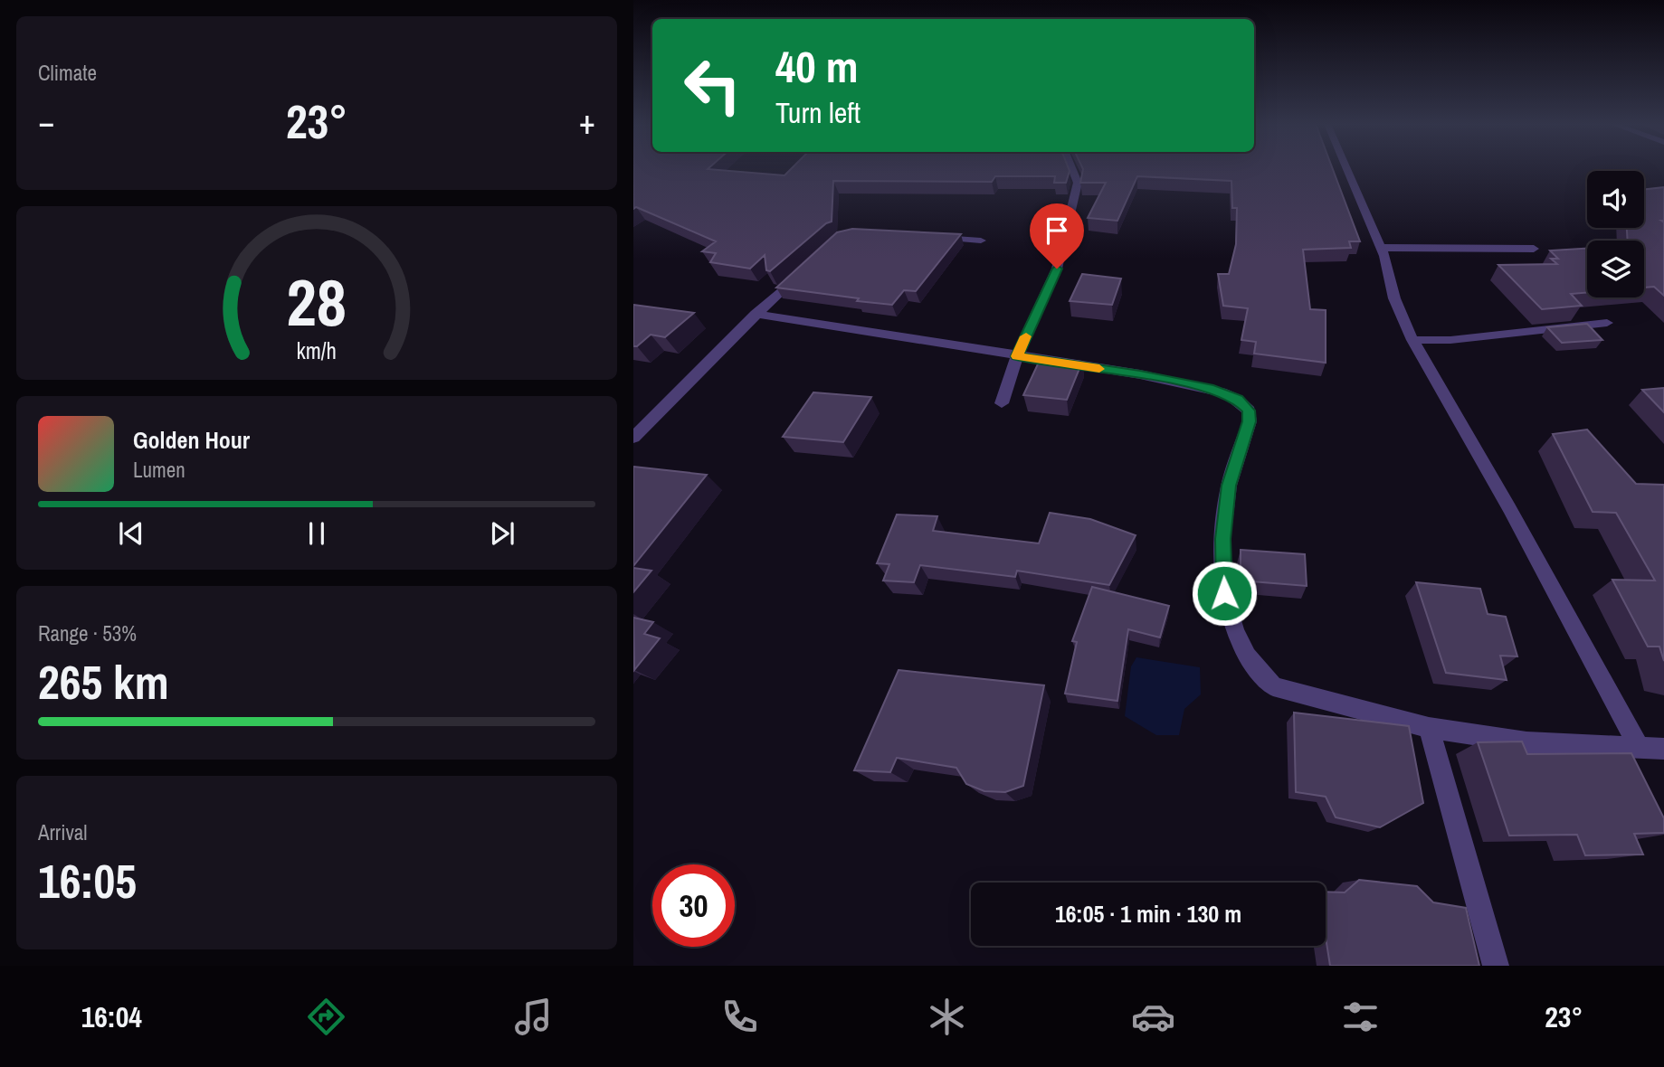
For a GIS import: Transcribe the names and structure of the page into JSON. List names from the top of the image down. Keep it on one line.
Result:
{"page":{"tile":["Climate",["Range · 53%","265 km"],["Arrival","16:05"]],"turn":["40 m","Turn left"],"heat":["−","23°","+"],"song":["Golden Hour","Lumen"],"limit":"30","trip":"16:05 · 1 min · 130 m","tabs":["16:04","23°"],"gauge":["28","km/h"]}}
